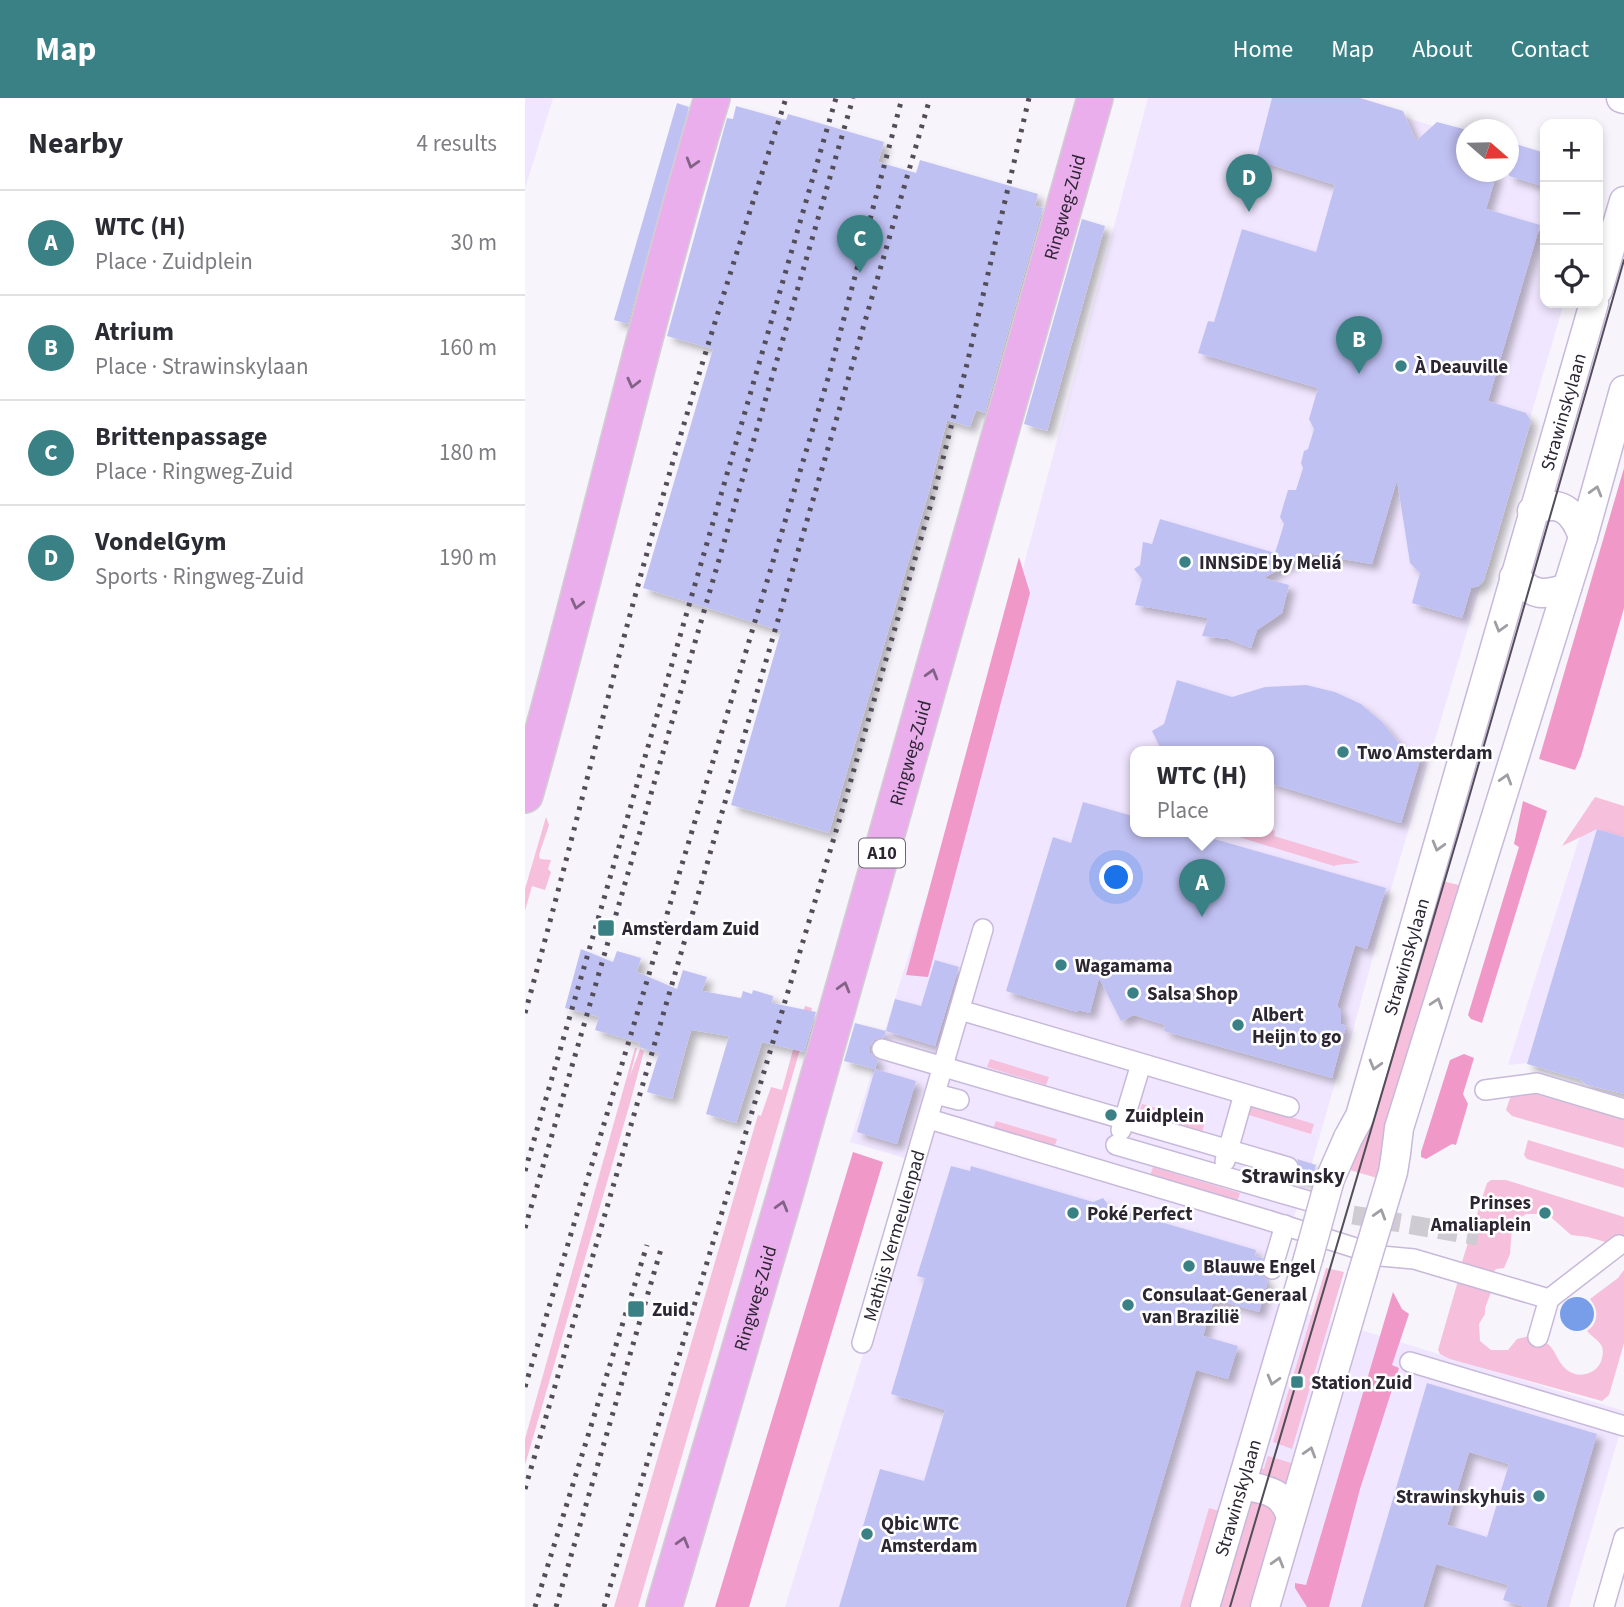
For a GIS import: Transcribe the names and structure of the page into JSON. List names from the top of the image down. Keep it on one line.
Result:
{"streets":{"highway":["Ringweg-Zuid","A10"],"street":["Strawinskylaan","Mathijs Vermeulenpad"]},"one_way":["Ringweg-Zuid"],"districts":["Strawinsky"],"places":{"other":["À Deauville","INNSiDE by Meliá","Two Amsterdam","Wagamama","Salsa Shop","Albert Heijn to go","Zuidplein","Poké Perfect","Prinses Amaliaplein","Blauwe Engel","Consulaat-Generaal van Brazilië","Strawinskyhuis","Qbic WTC Amsterdam"],"transit":["Amsterdam Zuid","Zuid","Station Zuid"]},"north":"right","page":{"header":"Map","nav":["Home","Map","About","Contact"],"heading":["Nearby","4 results"],"map_buttons":["+","−"],"pins":["D","C","B","A"],"list":[{"mark":"A","name":"WTC (H)","note":"Place · Zuidplein","value":"30 m"},{"mark":"B","name":"Atrium","note":"Place · Strawinskylaan","value":"160 m"},{"mark":"C","name":"Brittenpassage","note":"Place · Ringweg-Zuid","value":"180 m"},{"mark":"D","name":"VondelGym","note":"Sports · Ringweg-Zuid","value":"190 m"}],"popup":["WTC (H)","Place"]}}
